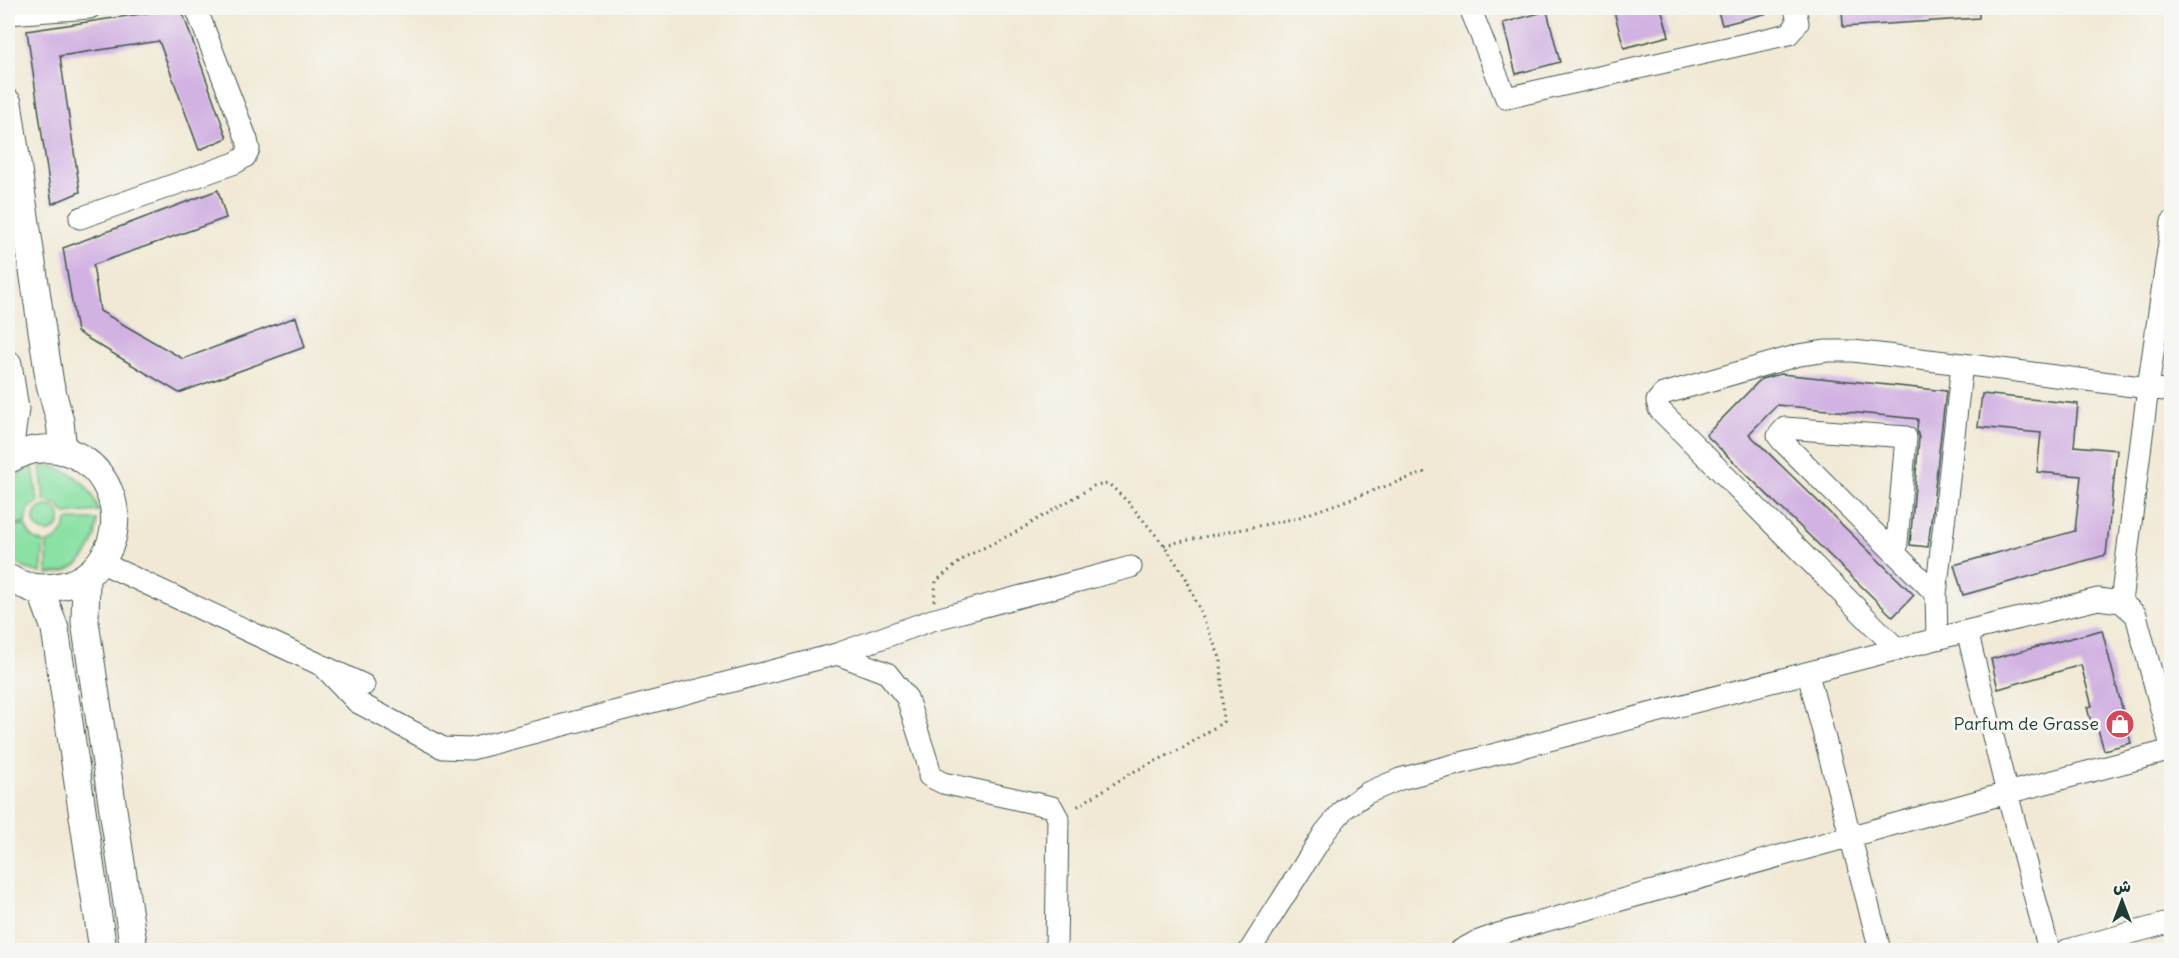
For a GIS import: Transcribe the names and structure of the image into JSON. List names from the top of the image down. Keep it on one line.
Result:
{"places":{"shop":["Parfum de Grasse"]},"north":"top"}
